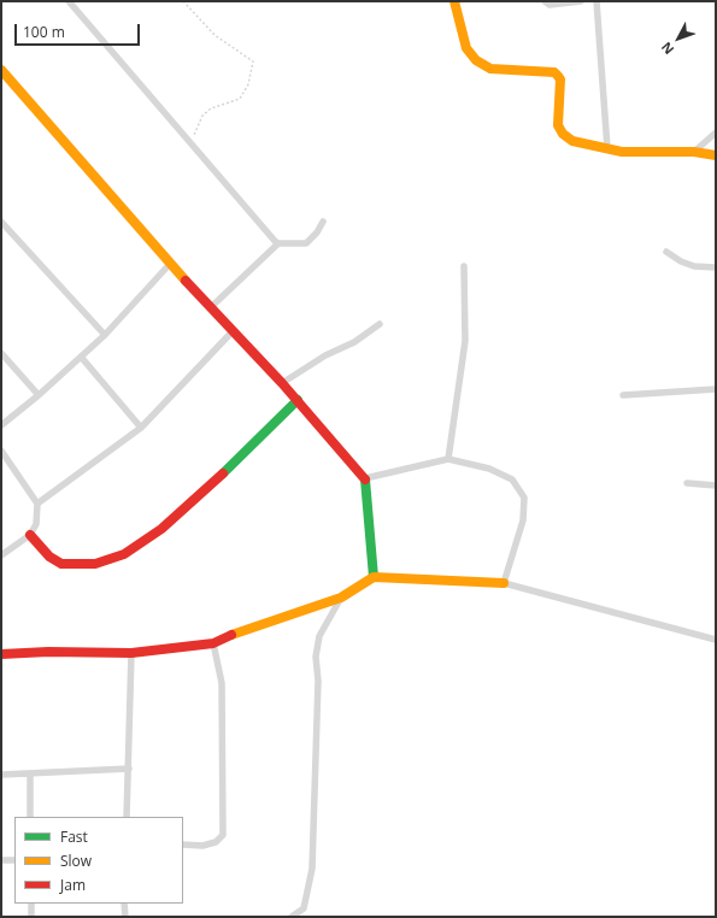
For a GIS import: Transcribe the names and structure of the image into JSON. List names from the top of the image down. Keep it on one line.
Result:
{"legend":["Fast","Slow","Jam"],"scale_bar":"100 m","north":"bottom left"}
